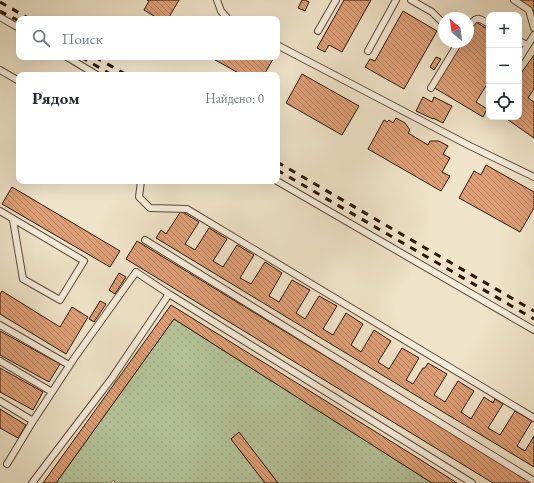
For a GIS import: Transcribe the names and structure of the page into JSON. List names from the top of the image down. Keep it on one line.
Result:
{"north":"top left","page":{"map_buttons":["+","−"],"search":"Поиск","heading":["Рядом","Найдено: 0"]}}
